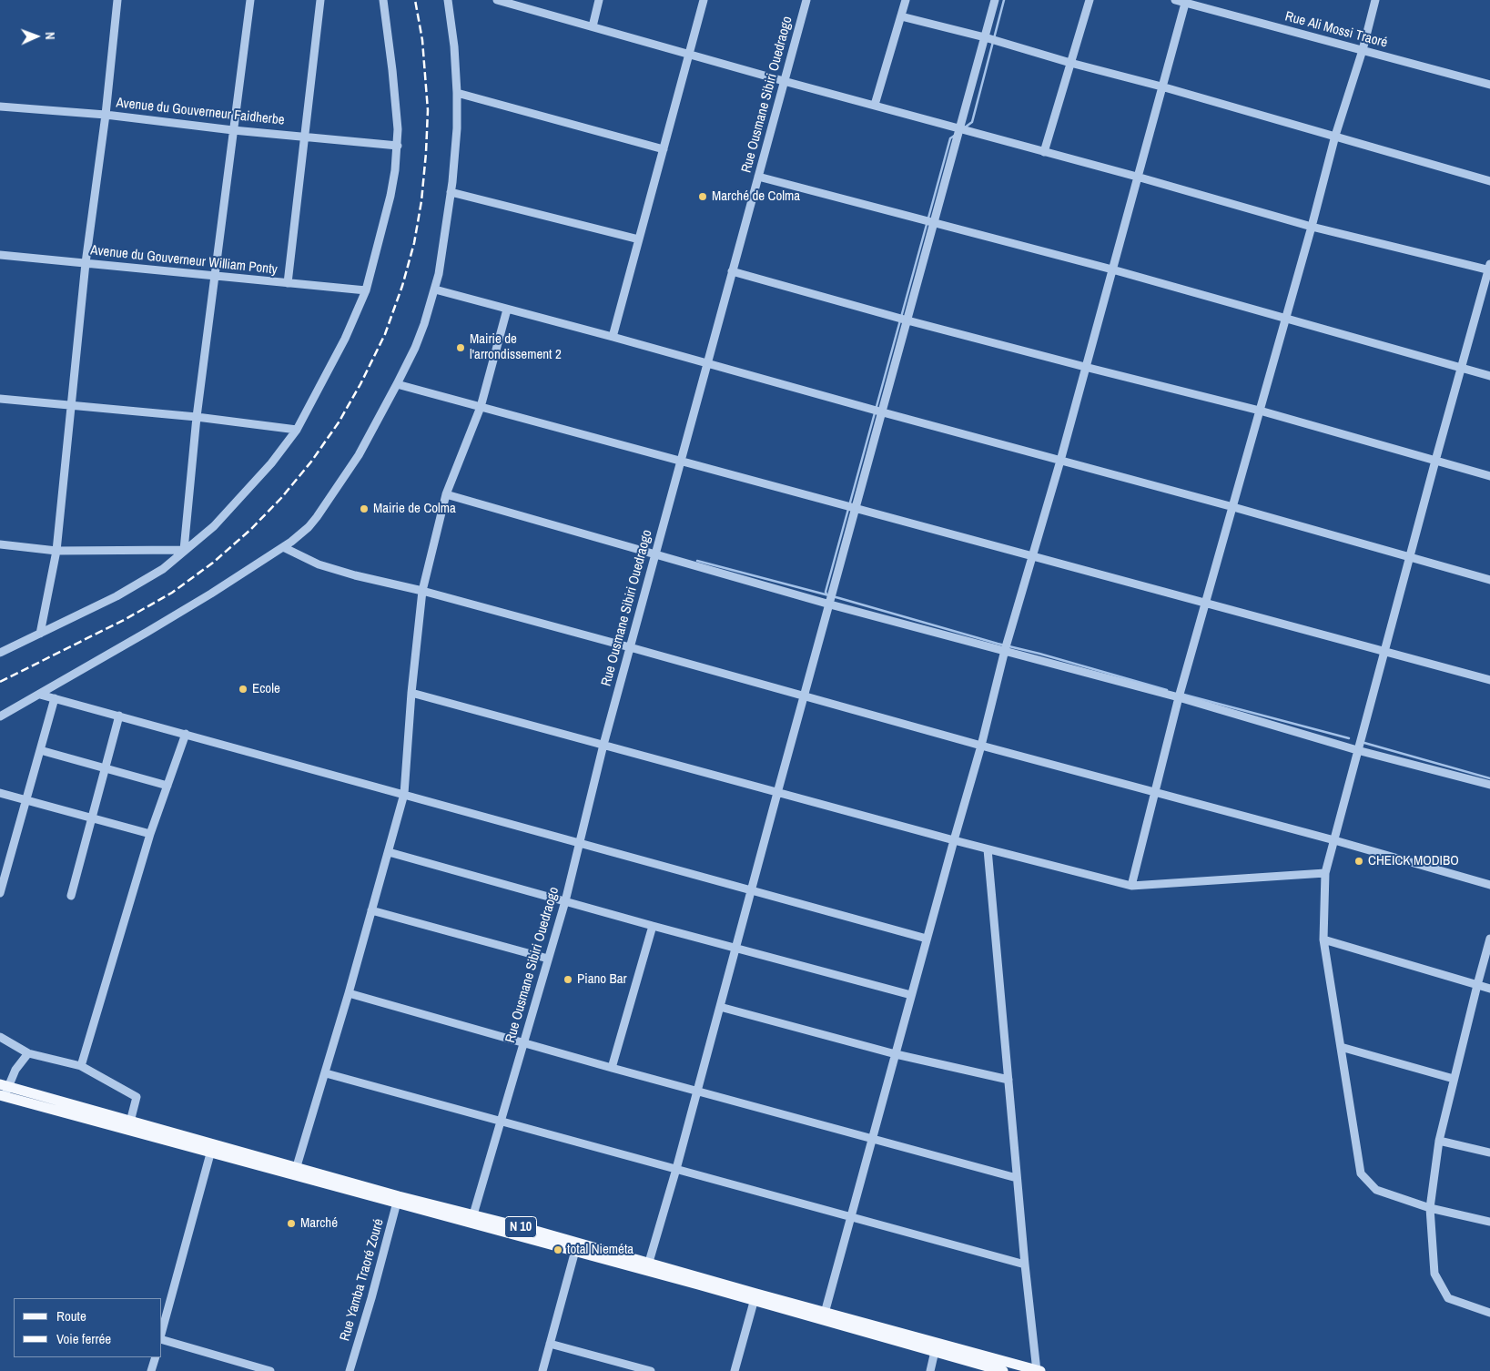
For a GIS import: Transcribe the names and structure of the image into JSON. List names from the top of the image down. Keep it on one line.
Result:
{"streets":{"main road":["N 10"],"street":["Rue Ali Mossi Traoré","Rue Ousmane Sibiri Ouedraogo","Avenue du Gouverneur Faidherbe","Avenue du Gouverneur William Ponty","Rue Yamba Traoré Zouré"]},"crossings":[["Rue Ousmane Sibiri Ouedraogo","N 10"],["N 10","Rue Yamba Traoré Zouré"]],"places":["Marché de Colma","Mairie de l'arrondissement 2","Mairie de Colma","Ecole","CHEICK MODIBO","Piano Bar","Marché","total Nieméta"],"legend":["Route","Voie ferrée"],"north":"right"}
